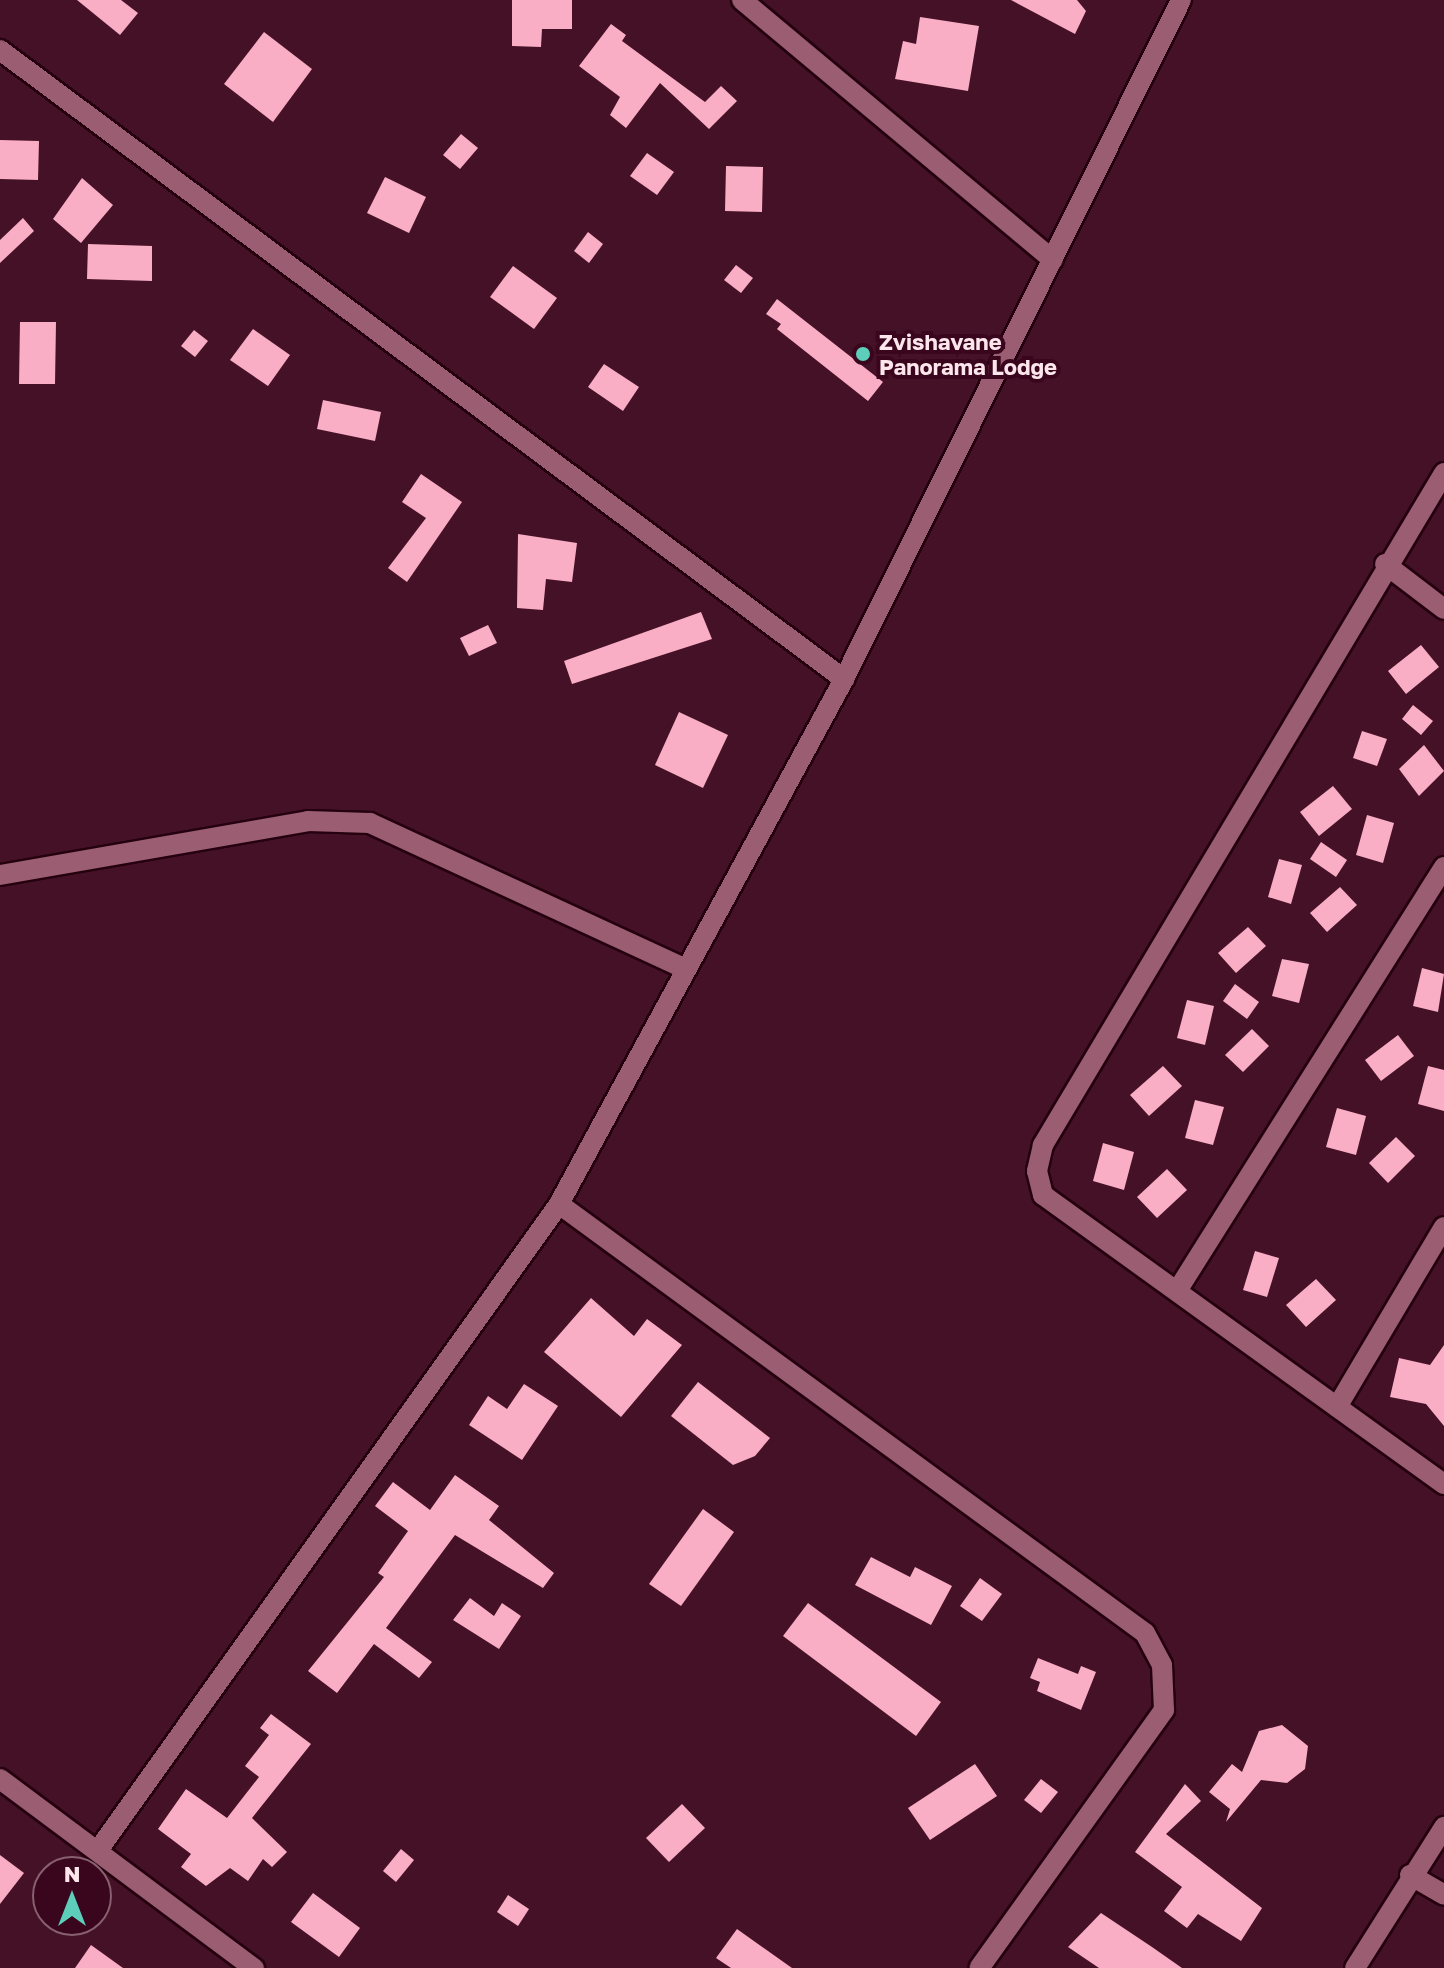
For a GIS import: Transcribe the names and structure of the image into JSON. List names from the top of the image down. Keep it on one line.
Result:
{"places":["Zvishavane Panorama Lodge"],"north":"top"}
